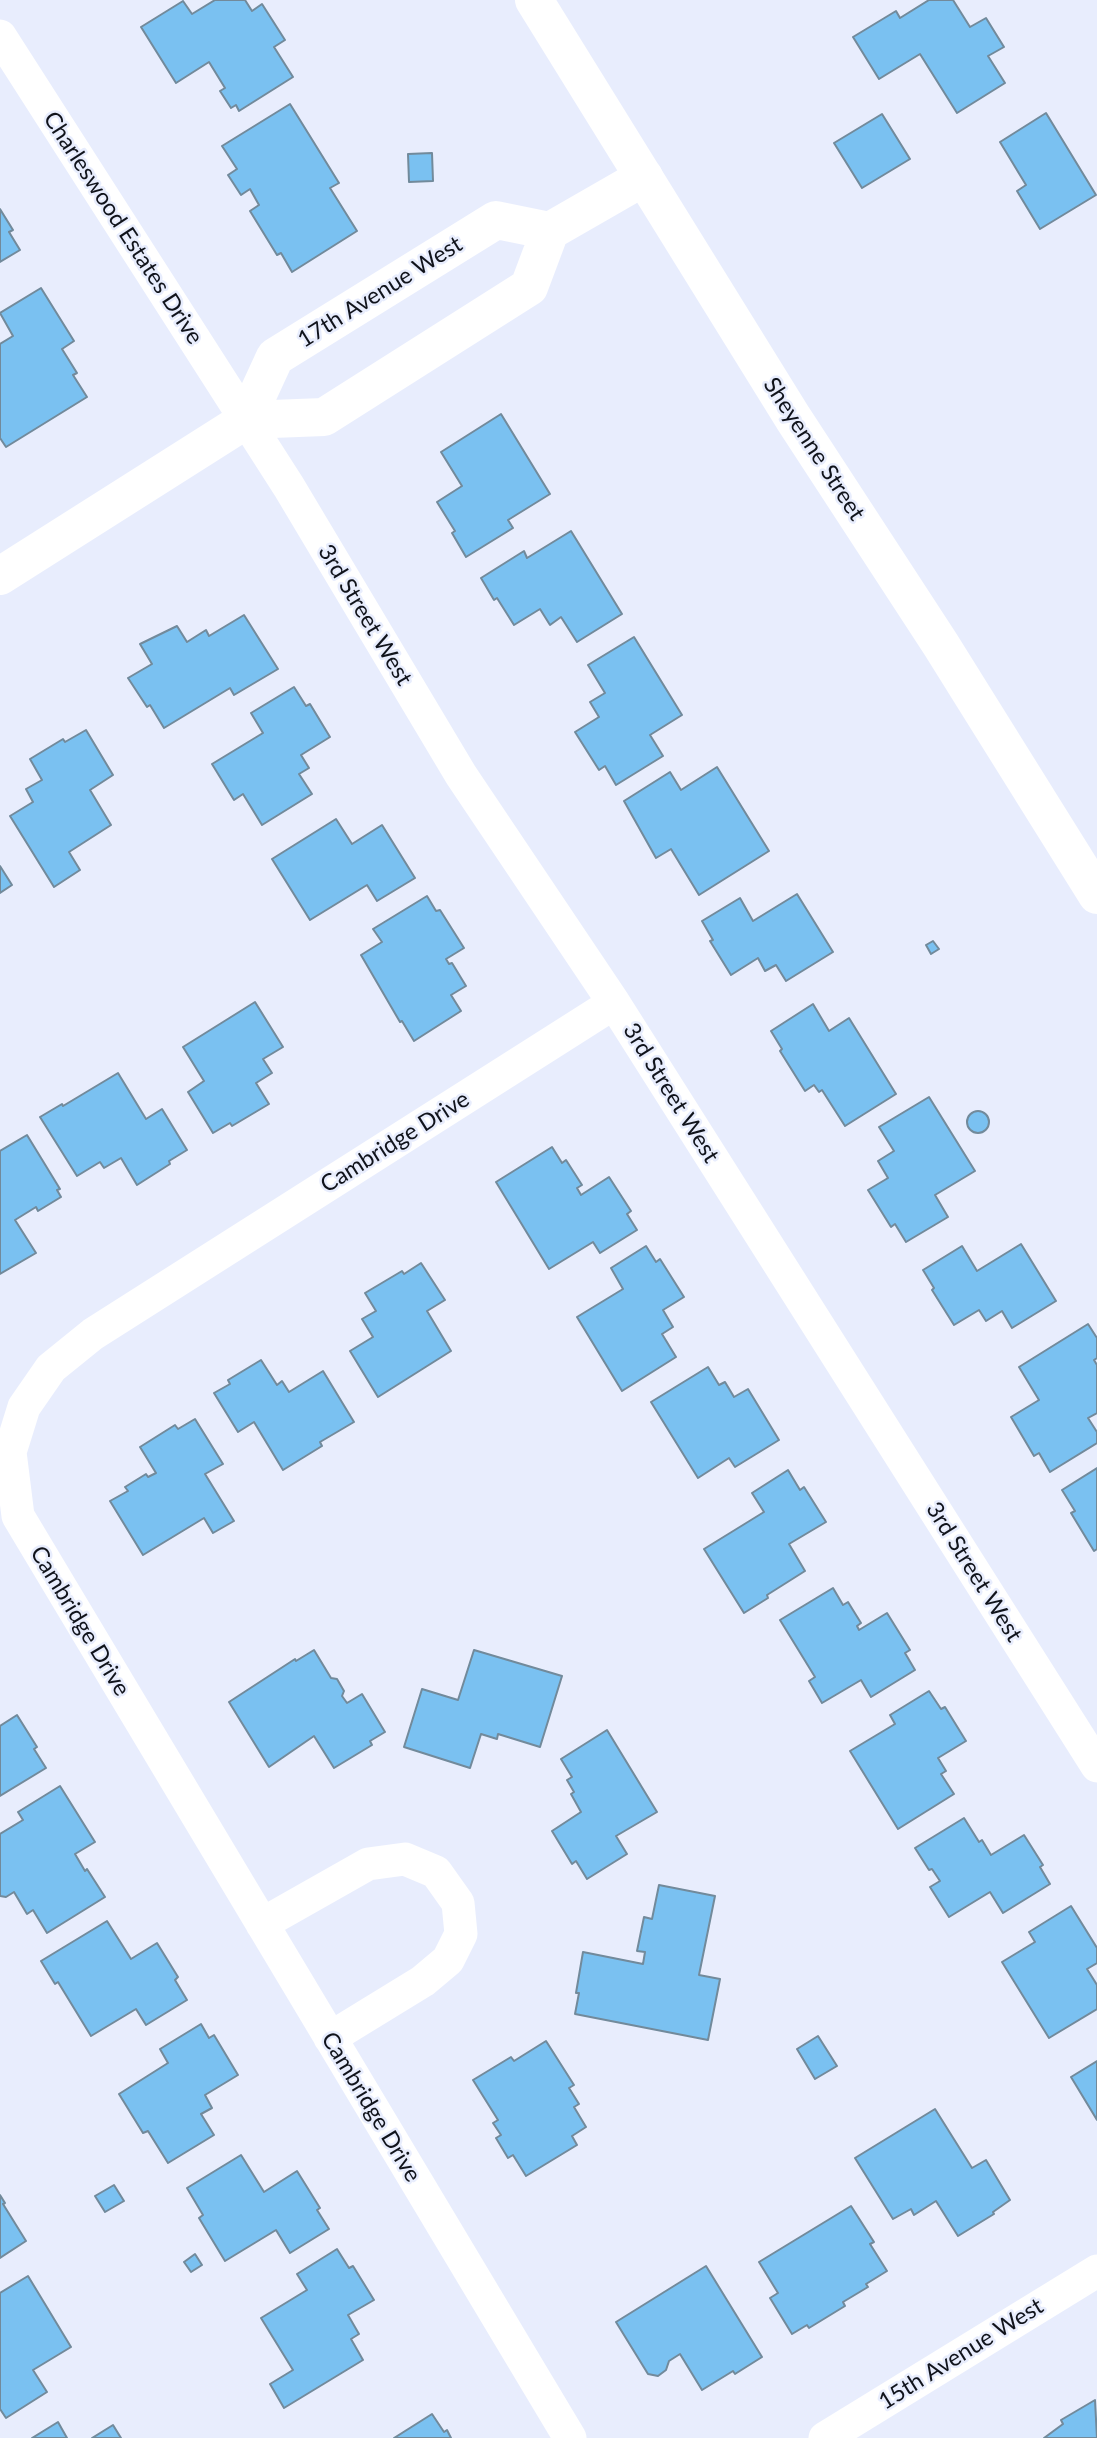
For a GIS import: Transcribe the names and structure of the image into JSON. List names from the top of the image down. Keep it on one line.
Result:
{"streets":{"street":["Charleswood Estates Drive","17th Avenue West","Sheyenne Street","3rd Street West","Cambridge Drive","15th Avenue West"]},"crossings":[["Charleswood Estates Drive","17th Avenue West"],["Charleswood Estates Drive","3rd Street West"],["17th Avenue West","3rd Street West"],["3rd Street West","Cambridge Drive"]]}
